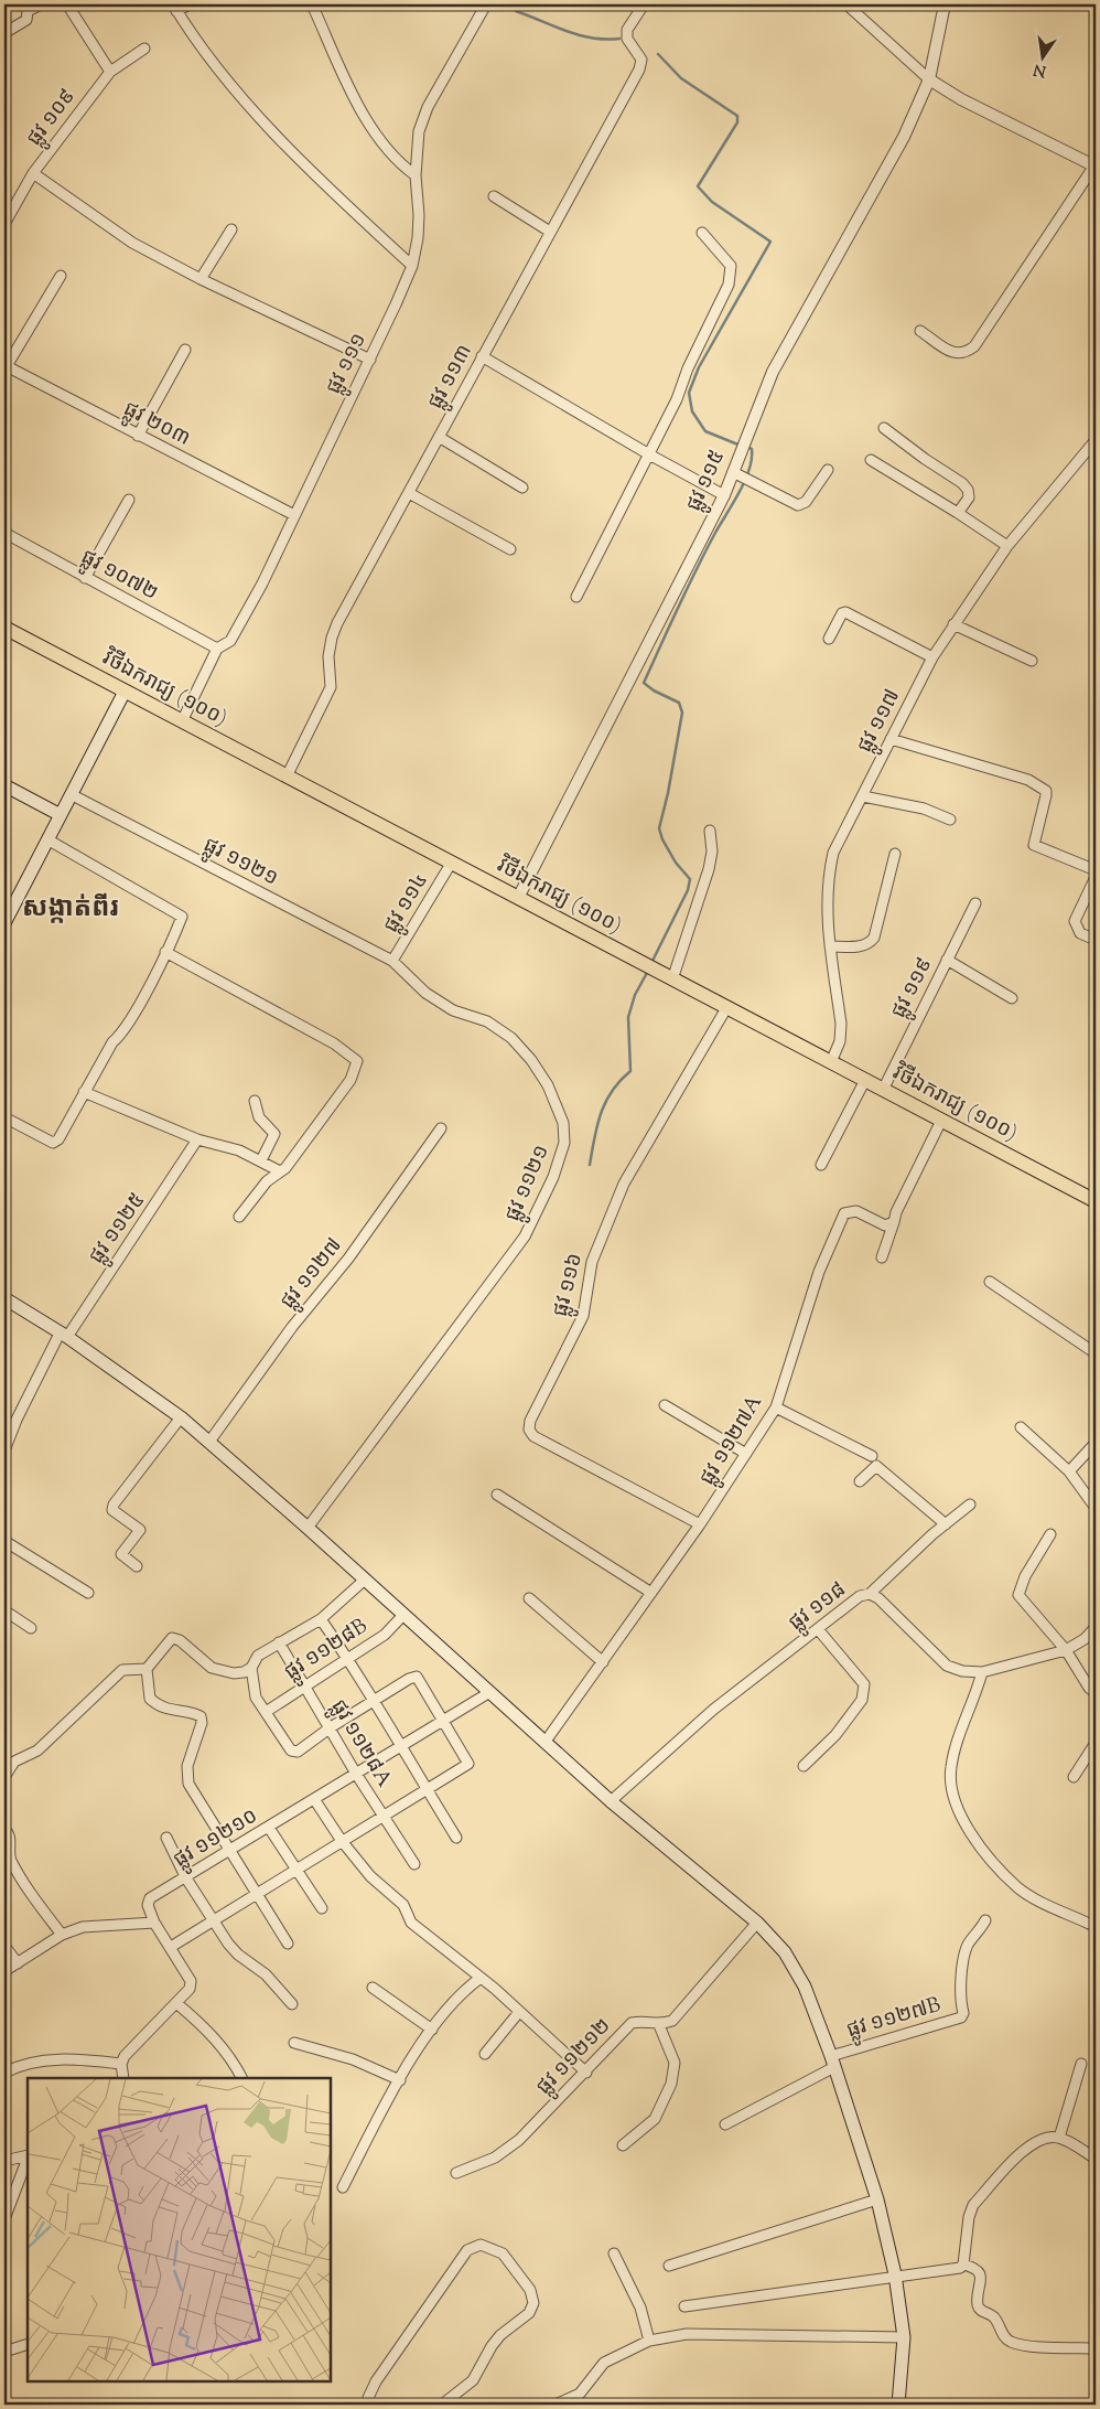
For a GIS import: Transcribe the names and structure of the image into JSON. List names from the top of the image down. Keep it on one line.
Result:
{"streets":{"main road":["វិថីឯករាជ្យ (១០០)"],"street":["ផ្លូវ ១០៩","ផ្លូវ ១១១","ផ្លូវ ១១៣","ផ្លូវ ២០៣","ផ្លូវ ១១៥","ផ្លូវ ១០៧២","ផ្លូវ ១១៧","ផ្លូវ ១១២១","ផ្លូវ ១១៤","ផ្លូវ ១១៩","ផ្លូវ ១១២៥","ផ្លូវ ១១២៧","ផ្លូវ ១១៦","ផ្លូវ ១១២៧A","ផ្លូវ ១១៨","ផ្លូវ ១១២៨B","ផ្លូវ ១១២៨A","ផ្លូវ ១១២១០","ផ្លូវ ១១២៧B","ផ្លូវ ១១២១២"]},"crossings":[["ផ្លូវ ១១១","ផ្លូវ ២០៣"],["ផ្លូវ ១១១","ផ្លូវ ១០៧២"],["ផ្លូវ ១១១","វិថីឯករាជ្យ (១០០)"],["ផ្លូវ ១១៣","វិថីឯករាជ្យ (១០០)"],["ផ្លូវ ១១៥","វិថីឯករាជ្យ (១០០)"],["វិថីឯករាជ្យ (១០០)","ផ្លូវ ១១៧"],["វិថីឯករាជ្យ (១០០)","ផ្លូវ ១១៤"],["វិថីឯករាជ្យ (១០០)","ផ្លូវ ១១៩"],["វិថីឯករាជ្យ (១០០)","ផ្លូវ ១១៦"],["ផ្លូវ ១១២១","ផ្លូវ ១១៤"],["ផ្លូវ ១១៦","ផ្លូវ ១១២៧A"],["ផ្លូវ ១១២៨B","ផ្លូវ ១១២៨A"],["ផ្លូវ ១១២៨A","ផ្លូវ ១១២១០"]],"districts":["សង្កាត់ពីរ"],"north":"bottom"}
